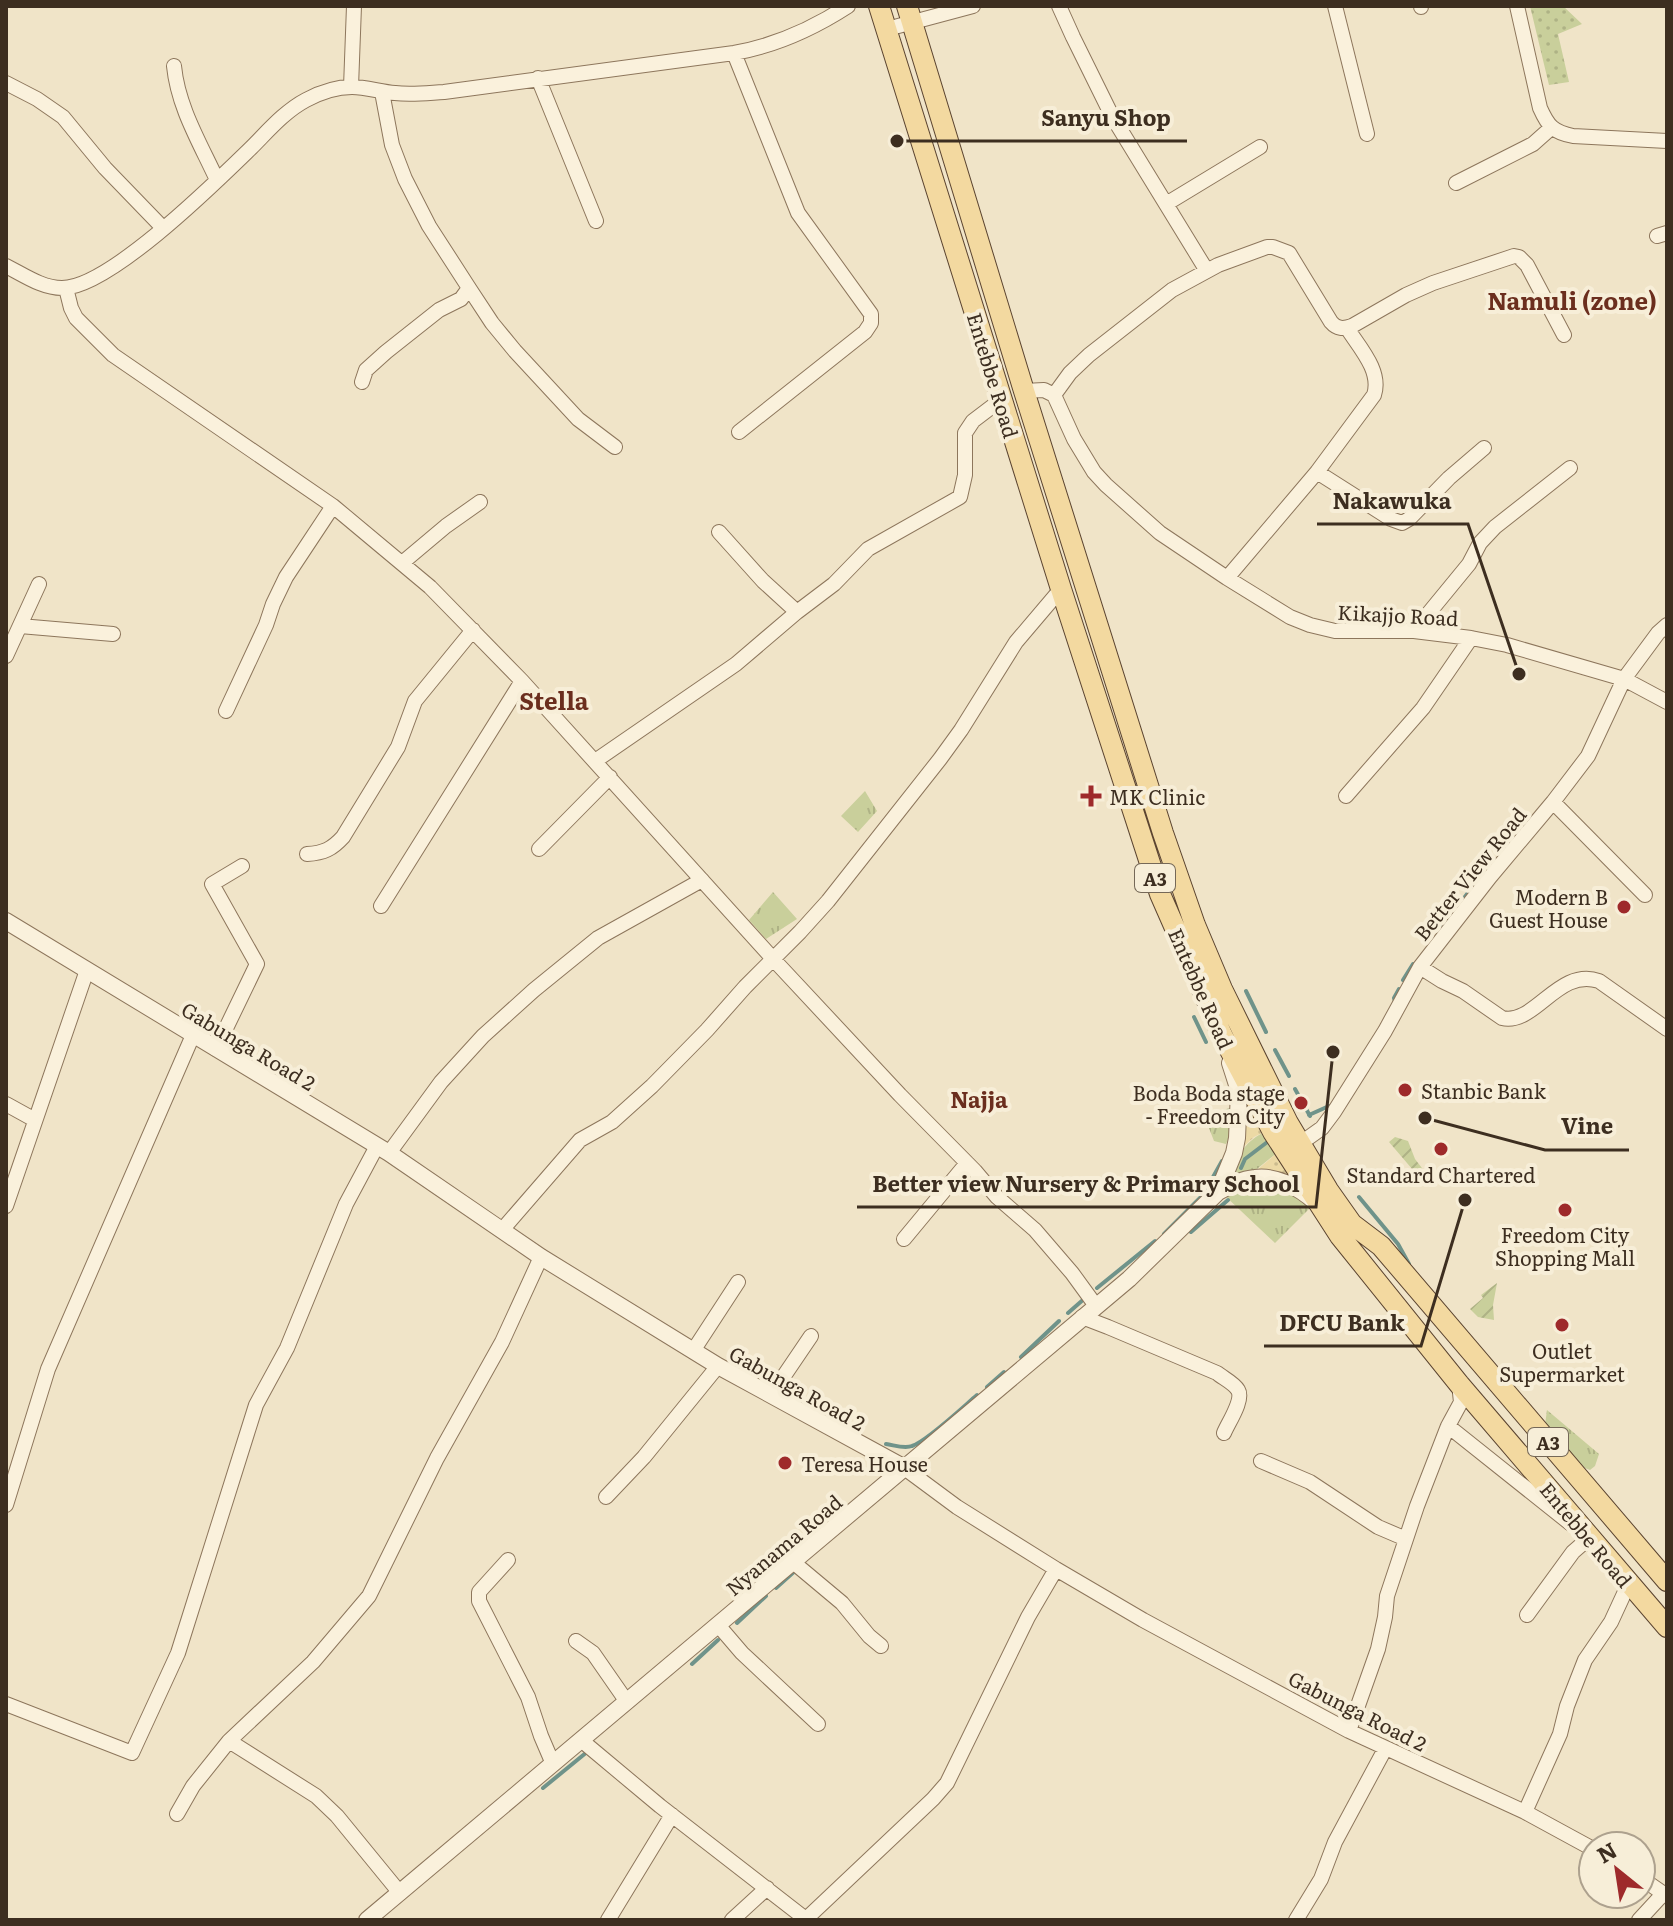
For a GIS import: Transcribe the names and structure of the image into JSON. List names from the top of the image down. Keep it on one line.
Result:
{"streets":{"main road":["Entebbe Road","A3"],"street":["Kikajjo Road","Better View Road","Gabunga Road 2","Nyanama Road"]},"crossings":[["Entebbe Road","Better View Road"],["Entebbe Road","Nyanama Road"],["Kikajjo Road","Better View Road"],["Gabunga Road 2","Nyanama Road"]],"districts":["Namuli (zone)","Stella","Najja"],"places":{"other":["Sanyu Shop","Nakawuka","Modern B Guest House","Better view Nursery & Primary School","Stanbic Bank","Boda Boda stage - Freedom City","Vine","Standard Chartered","DFCU Bank","Freedom City Shopping Mall","Outlet Supermarket","Teresa House"],"health":["MK Clinic"]},"north":"top left"}
